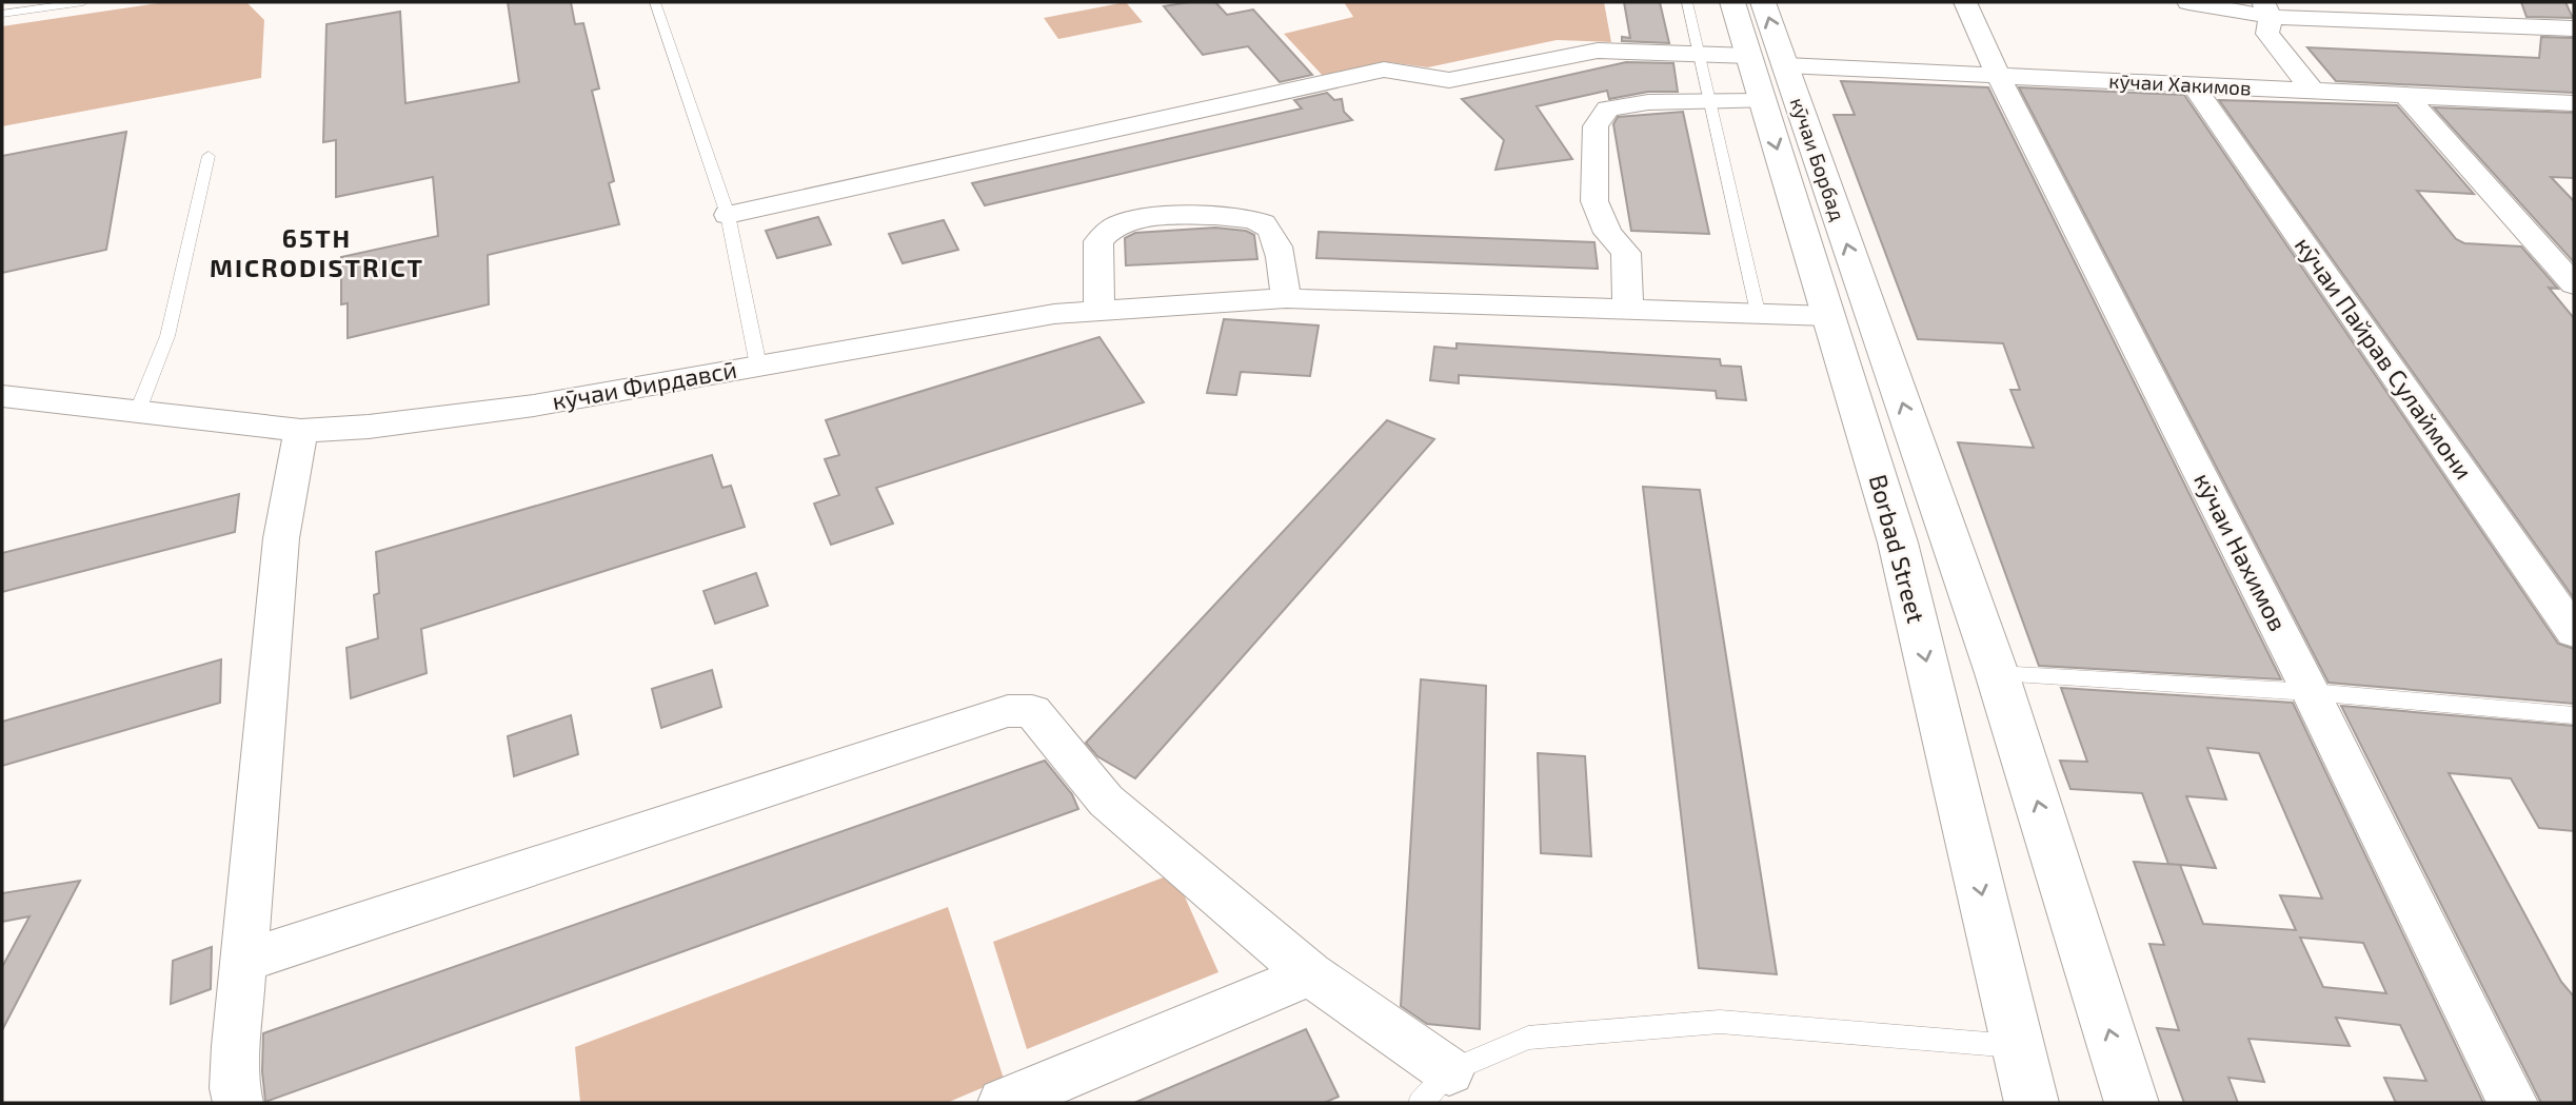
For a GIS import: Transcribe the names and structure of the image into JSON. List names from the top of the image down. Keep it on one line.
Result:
{"streets":{"main road":["кӯчаи Борбад","Borbad Street"],"street":["кӯчаи Хакимов","кӯчаи Пайрав Сулаймони","кӯчаи Фирдавсӣ","кӯчаи Нахимов"]},"crossings":[["кӯчаи Хакимов","кӯчаи Борбад"],["кӯчаи Хакимов","кӯчаи Пайрав Сулаймони"],["кӯчаи Хакимов","кӯчаи Нахимов"],["кӯчаи Борбад","Borbad Street"],["кӯчаи Фирдавсӣ","Borbad Street"]],"one_way":["кӯчаи Борбад"],"districts":["65TH MICRODISTRICT"]}
